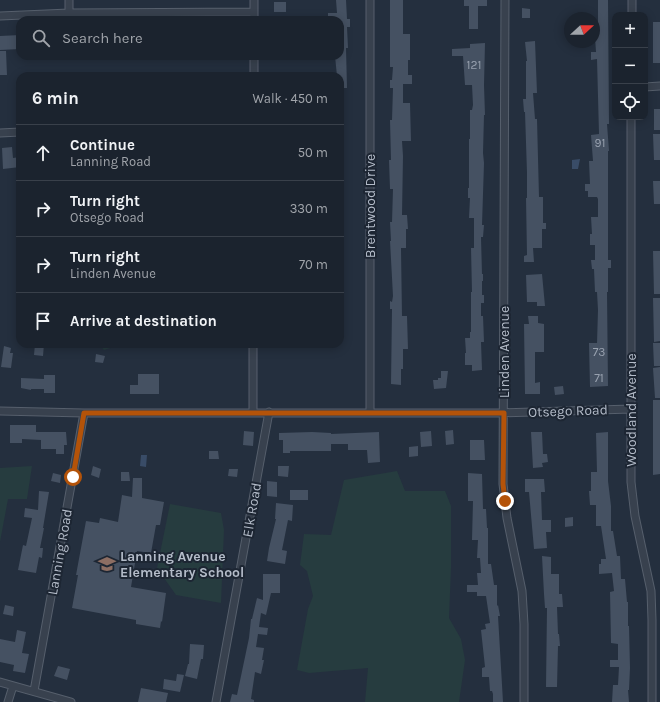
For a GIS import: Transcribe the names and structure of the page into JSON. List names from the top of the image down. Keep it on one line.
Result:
{"streets":{"street":["Brentwood Drive","Linden Avenue","Woodland Avenue","Otsego Road","Elk Road","Lanning Road"]},"crossings":[["Brentwood Drive","Otsego Road"],["Linden Avenue","Otsego Road"],["Woodland Avenue","Otsego Road"],["Otsego Road","Elk Road"],["Otsego Road","Lanning Road"]],"places":{"school or university":["Lanning Avenue Elementary School"]},"house_numbers":["121","91","73","71"],"north":"right","page":{"map_buttons":["+","−"],"search":"Search here","heading":["6 min","Walk · 450 m"],"list":[["Continue","Lanning Road","50 m"],["Turn right","Otsego Road","330 m"],["Turn right","Linden Avenue","70 m"],"Arrive at destination"]}}
